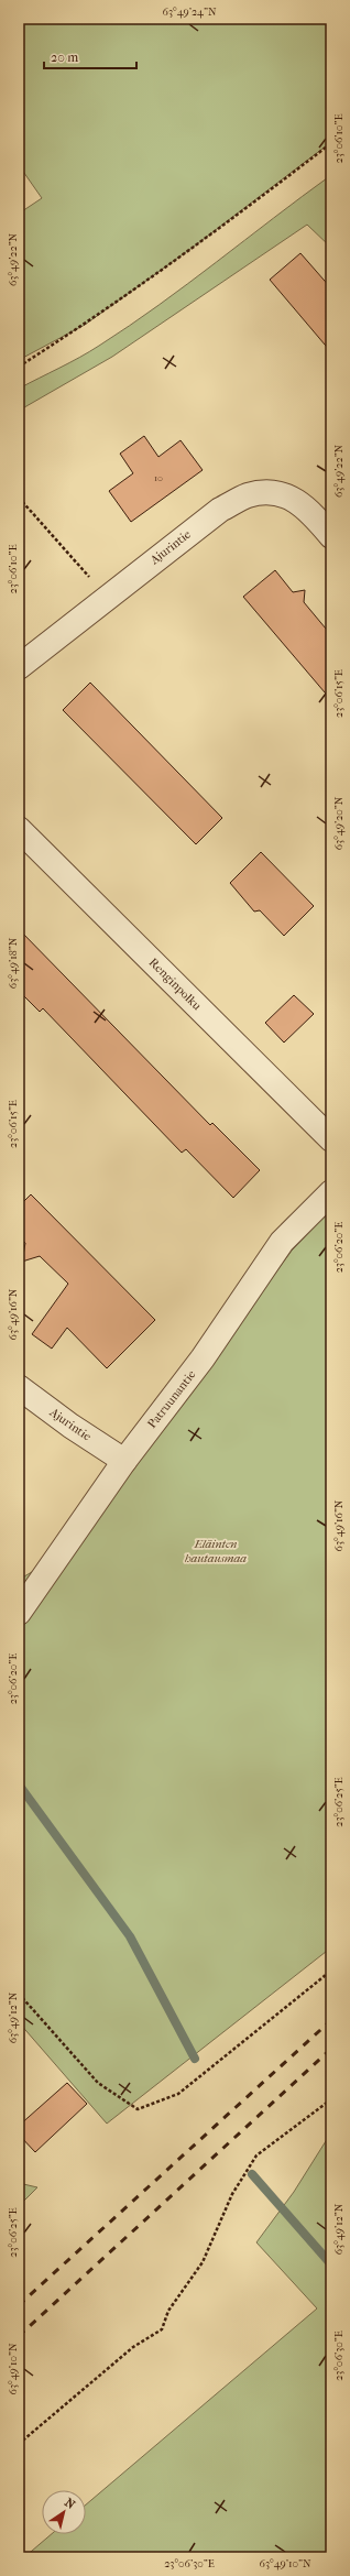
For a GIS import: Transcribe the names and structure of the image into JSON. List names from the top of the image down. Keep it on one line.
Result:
{"streets":{"street":["Ajurintie","Renginpolku","Patruunantie"]},"crossings":[["Ajurintie","Patruunantie"]],"parks":["Eläinten hautausmaa"],"house_numbers":["10"],"scale_bar":"20 m","north":"top right","coordinates":["63°49'24\"N","23°06'10\"E","63°49'22\"N","23°06'15\"E","63°49'20\"N","63°49'18\"N","23°06'20\"E","63°49'16\"N","23°06'25\"E","63°49'12\"N","23°06'30\"E","63°49'10\"N"]}
